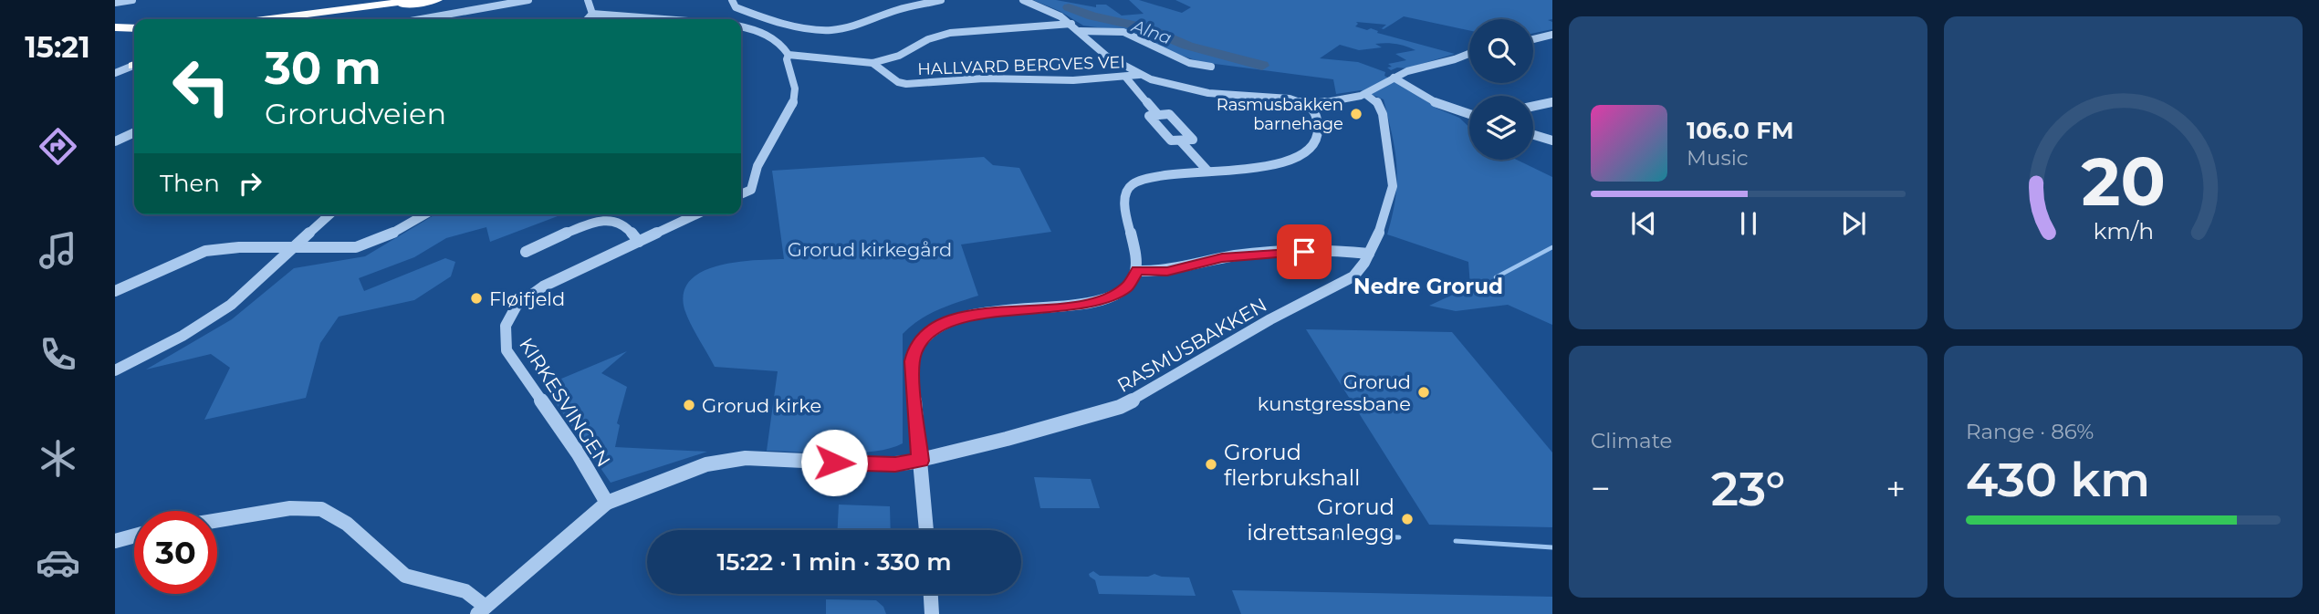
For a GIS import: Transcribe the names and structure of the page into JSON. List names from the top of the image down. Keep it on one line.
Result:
{"streets":{"street":["HALLVARD BERGVES VEI","RASMUSBAKKEN","KIRKESVINGEN"]},"crossings":[["RASMUSBAKKEN","KIRKESVINGEN"]],"districts":["Nedre Grorud"],"water":["Alna"],"parks":["Grorud kirkegård"],"places":["Rasmusbakken barnehage","Fløifjeld","Grorud kunstgressbane","Grorud kirke","Grorud flerbrukshall","Grorud idrettsanlegg"],"page":{"tabs":"15:21","turn":["30 m","Grorudveien"],"song":["106.0 FM","Music"],"then":"Then","tile":["Climate",["Range · 86%","430 km"]],"heat":["−","23°","+"],"limit":"30","trip":"15:22 · 1 min · 330 m","gauge":["20","km/h"]}}
